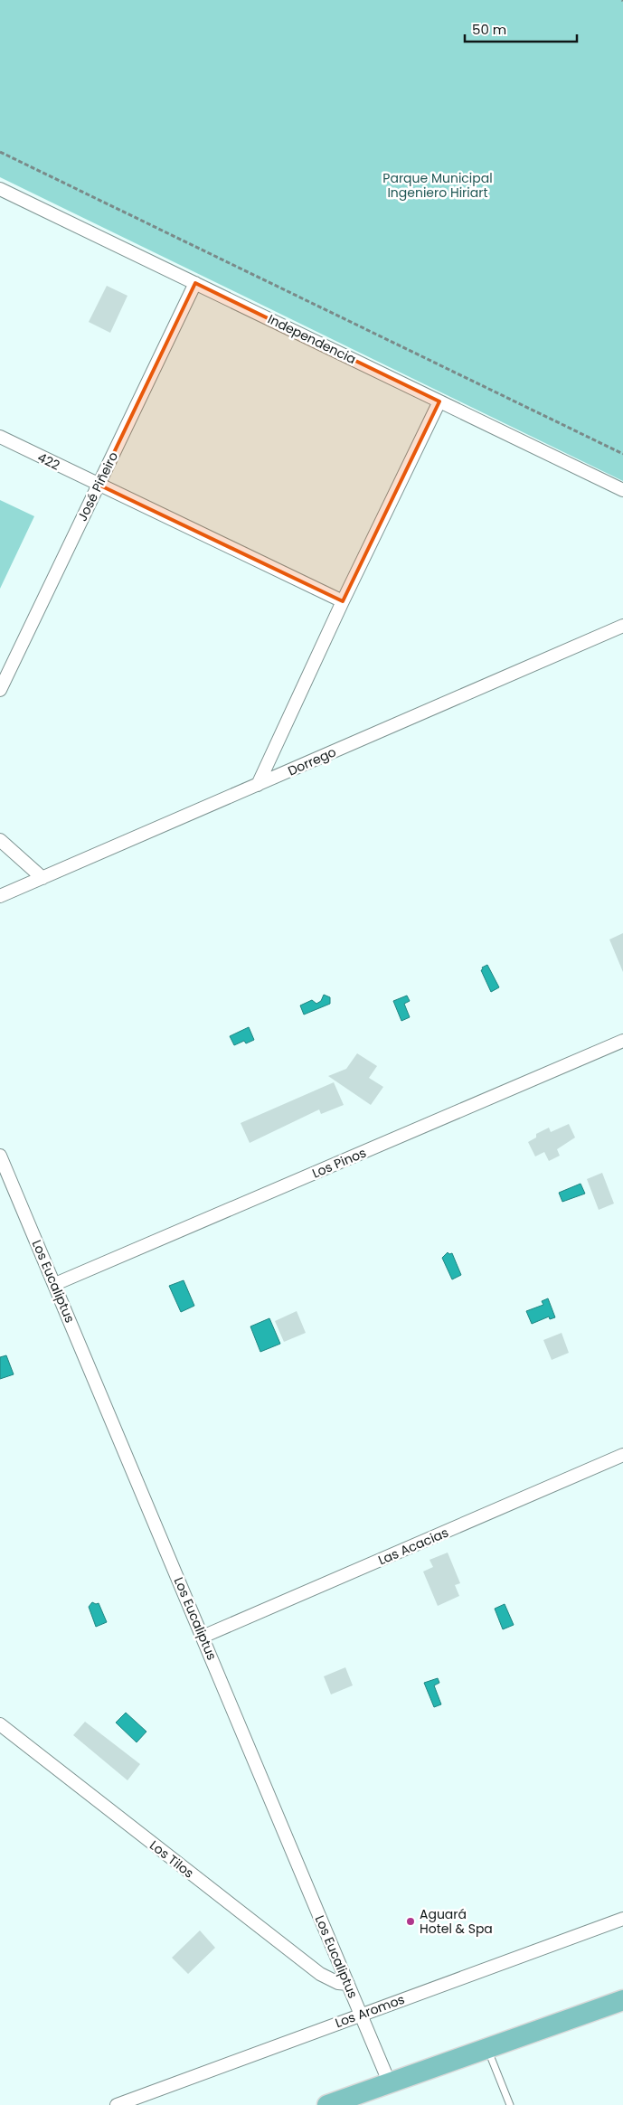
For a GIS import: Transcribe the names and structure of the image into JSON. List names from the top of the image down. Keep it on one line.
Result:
{"streets":{"street":["Independencia","422","José Piñeiro","Dorrego","Los Pinos","Los Eucaliptus","Las Acacias","Los Tilos","Los Aromos"]},"crossings":[["Independencia","José Piñeiro"],["422","José Piñeiro"],["Los Pinos","Los Eucaliptus"],["Los Eucaliptus","Las Acacias"],["Los Eucaliptus","Los Tilos"],["Los Eucaliptus","Los Aromos"]],"parks":["Parque Municipal Ingeniero Hiriart"],"places":["Aguará Hotel & Spa"],"scale_bar":"50 m"}
